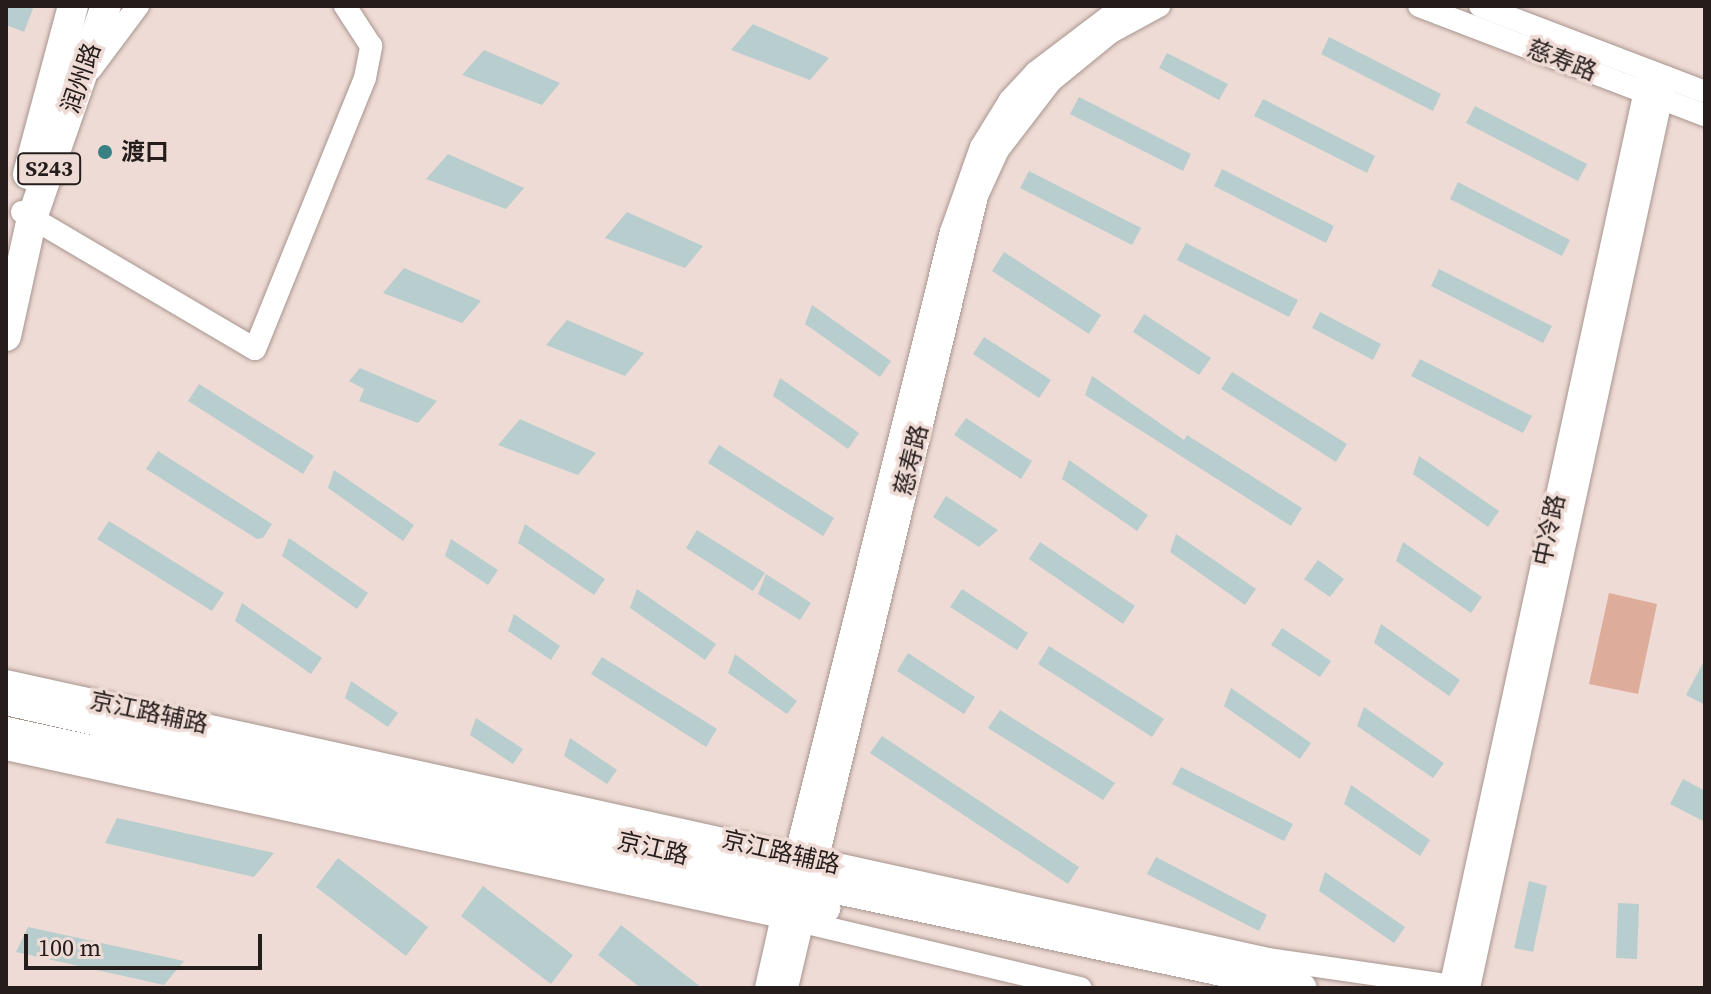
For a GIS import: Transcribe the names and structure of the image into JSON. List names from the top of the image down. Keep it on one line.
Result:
{"streets":{"main road":["润州路","S243","京江路"],"street":["慈寿路","中冷路","京江路辅路"]},"crossings":[["慈寿路","中冷路"],["慈寿路","京江路辅路"],["慈寿路","京江路"],["中冷路","京江路辅路"],["京江路辅路","京江路"]],"places":["渡口"],"scale_bar":"100 m"}
